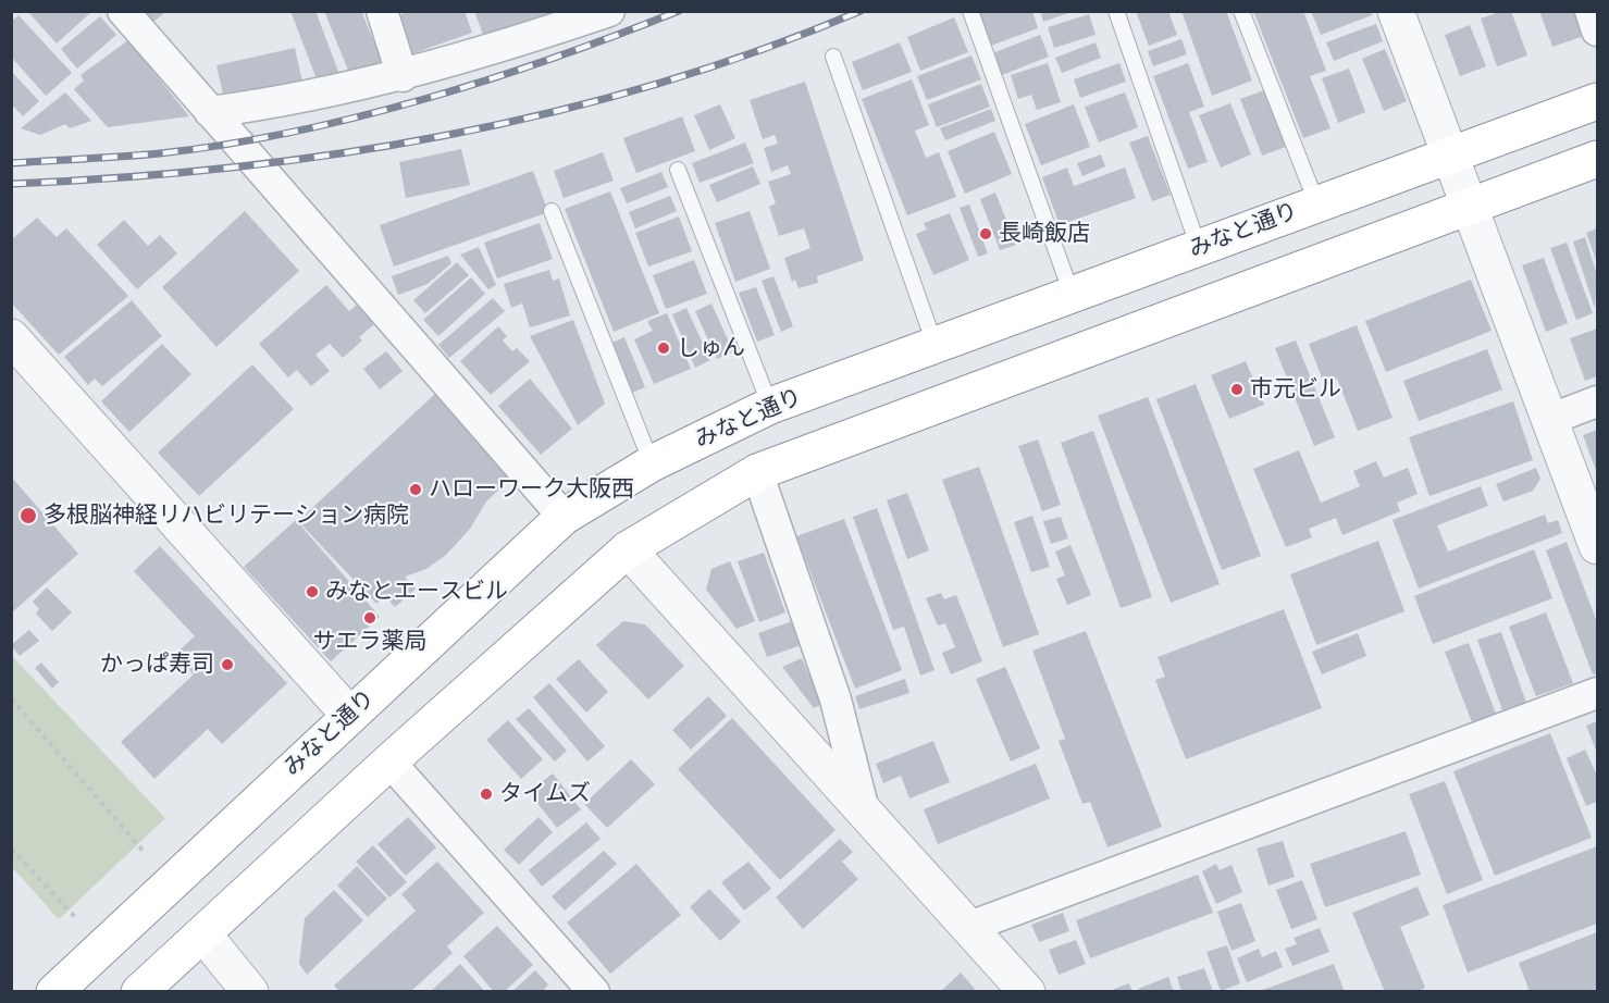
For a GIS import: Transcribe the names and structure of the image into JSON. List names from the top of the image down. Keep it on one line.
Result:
{"streets":{"highway":["みなと通り"]},"places":["長崎飯店","しゅん","市元ビル","ハローワーク大阪西","多根脳神経リハビリテーション病院","みなとエースビル","サエラ薬局","かっぱ寿司","タイムズ"]}
